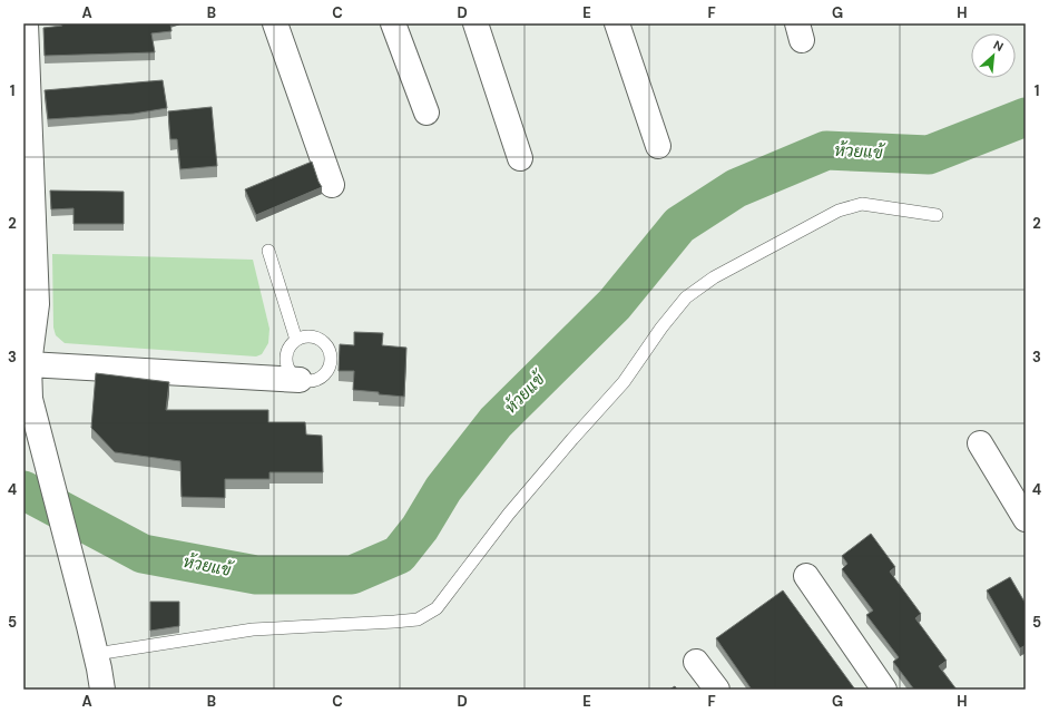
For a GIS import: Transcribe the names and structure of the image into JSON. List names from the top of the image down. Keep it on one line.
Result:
{"water":["ห้วยแข้"],"north":"top right","grid":{"columns":["A","B","C","D","E","F","G","H"],"rows":["1","2","3","4","5"]}}
